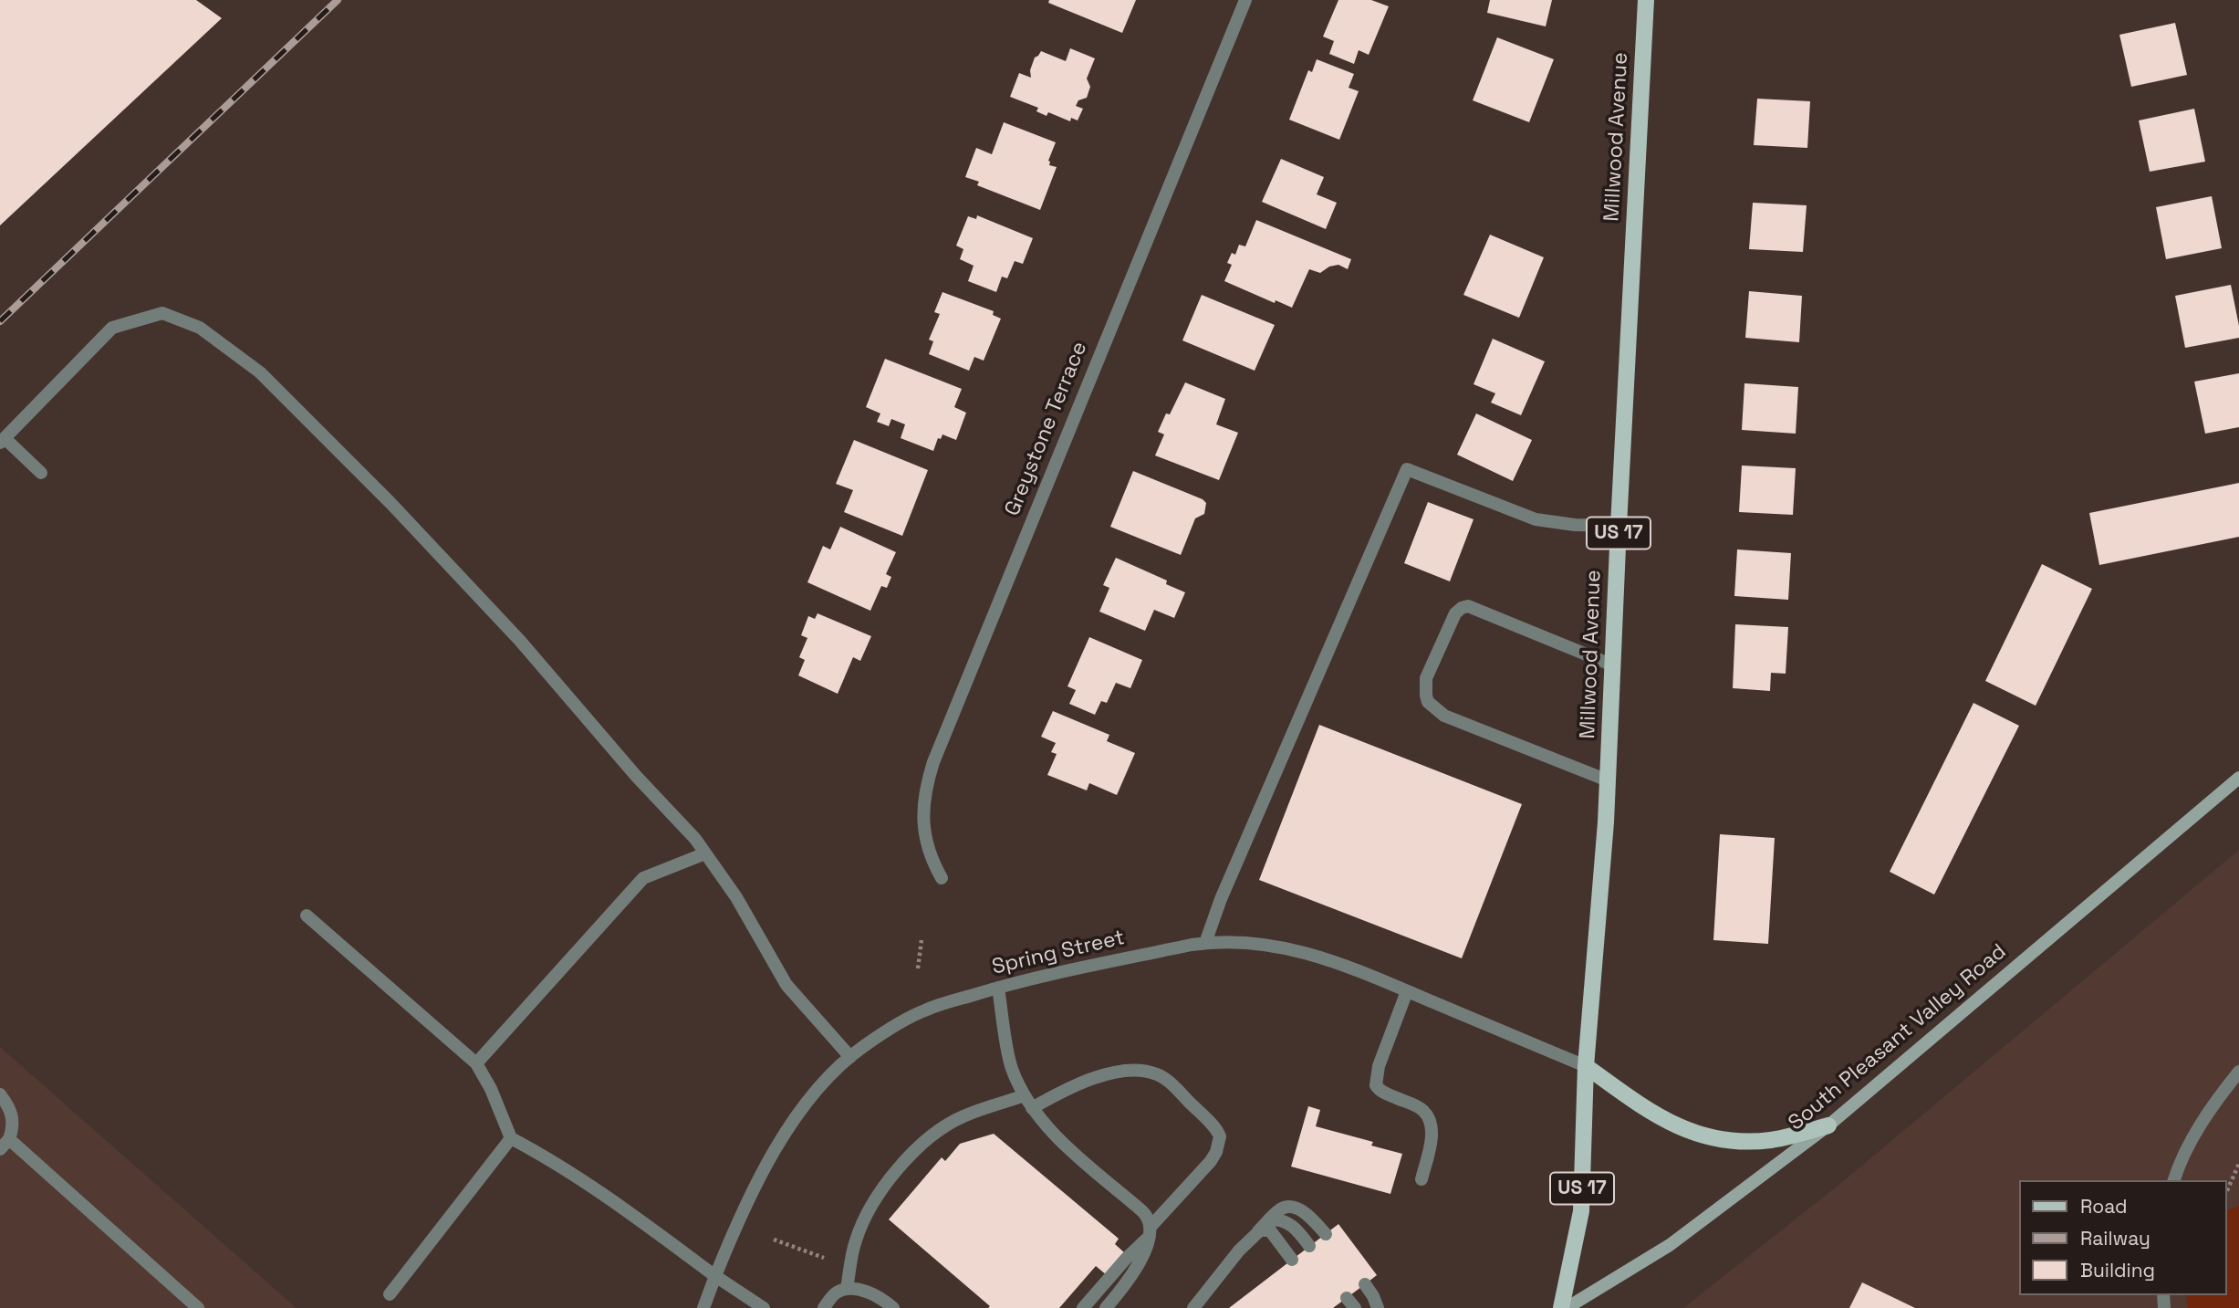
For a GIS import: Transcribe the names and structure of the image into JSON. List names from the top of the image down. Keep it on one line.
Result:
{"streets":{"main road":["Millwood Avenue","US 17","South Pleasant Valley Road"],"street":["Greystone Terrace","Spring Street"]},"crossings":[["Millwood Avenue","Spring Street"]],"legend":["Road","Railway","Building"]}
